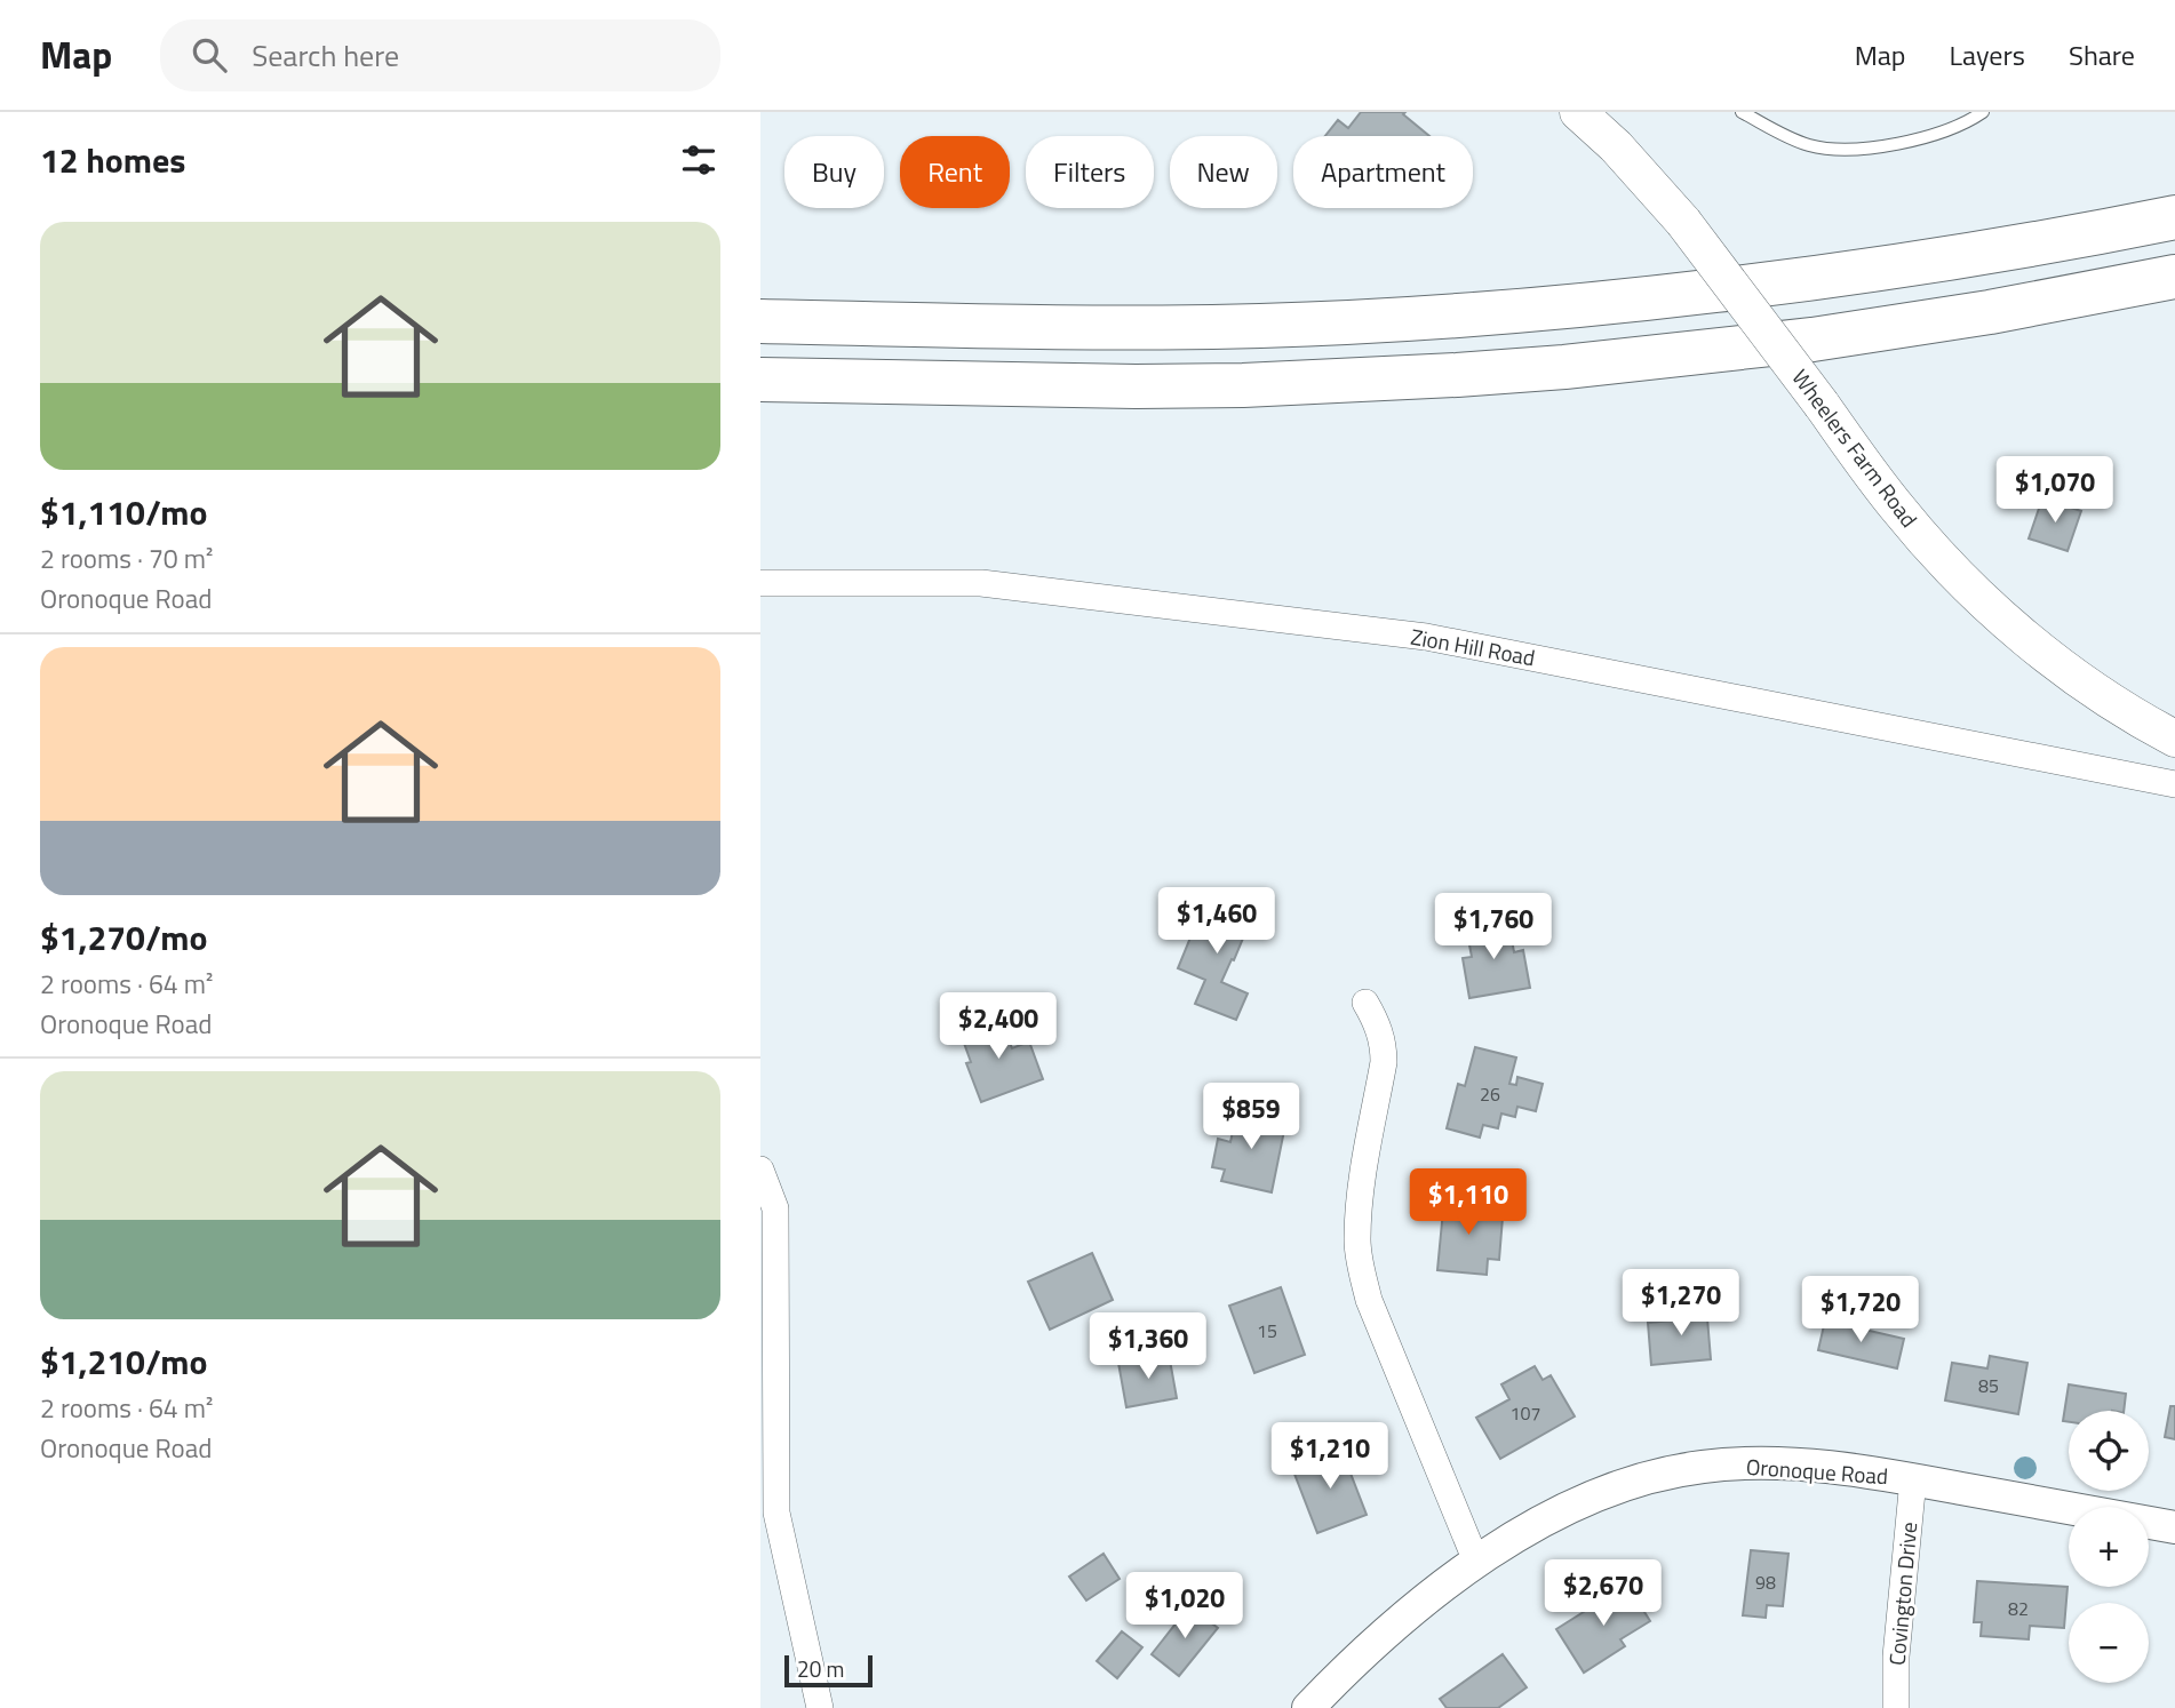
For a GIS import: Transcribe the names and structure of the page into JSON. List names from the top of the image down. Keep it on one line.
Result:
{"streets":{"main road":["Wheelers Farm Road"],"street":["Zion Hill Road","Oronoque Road","Covington Drive"]},"crossings":[["Oronoque Road","Covington Drive"]],"house_numbers":["26","15","85","107","98","82"],"scale_bar":"20 m","page":{"header":"Map","search":"Search here","nav":["Map","Layers","Share"],"heading":"12 homes","chip":["Buy","Rent","Filters","New","Apartment"],"list":[{"name":"$1,110/mo","note":"2 rooms · 70 m² · Oronoque Road"},{"name":"$1,270/mo","note":"2 rooms · 64 m² · Oronoque Road"},{"name":"$1,210/mo","note":"2 rooms · 64 m² · Oronoque Road"}],"price":["$1,070","$1,460","$1,760","$2,400","$859","$1,110","$1,270","$1,720","$1,360","$1,210","$2,670","$1,020"],"map_buttons":["+","−"],"scale":"20 m"}}
